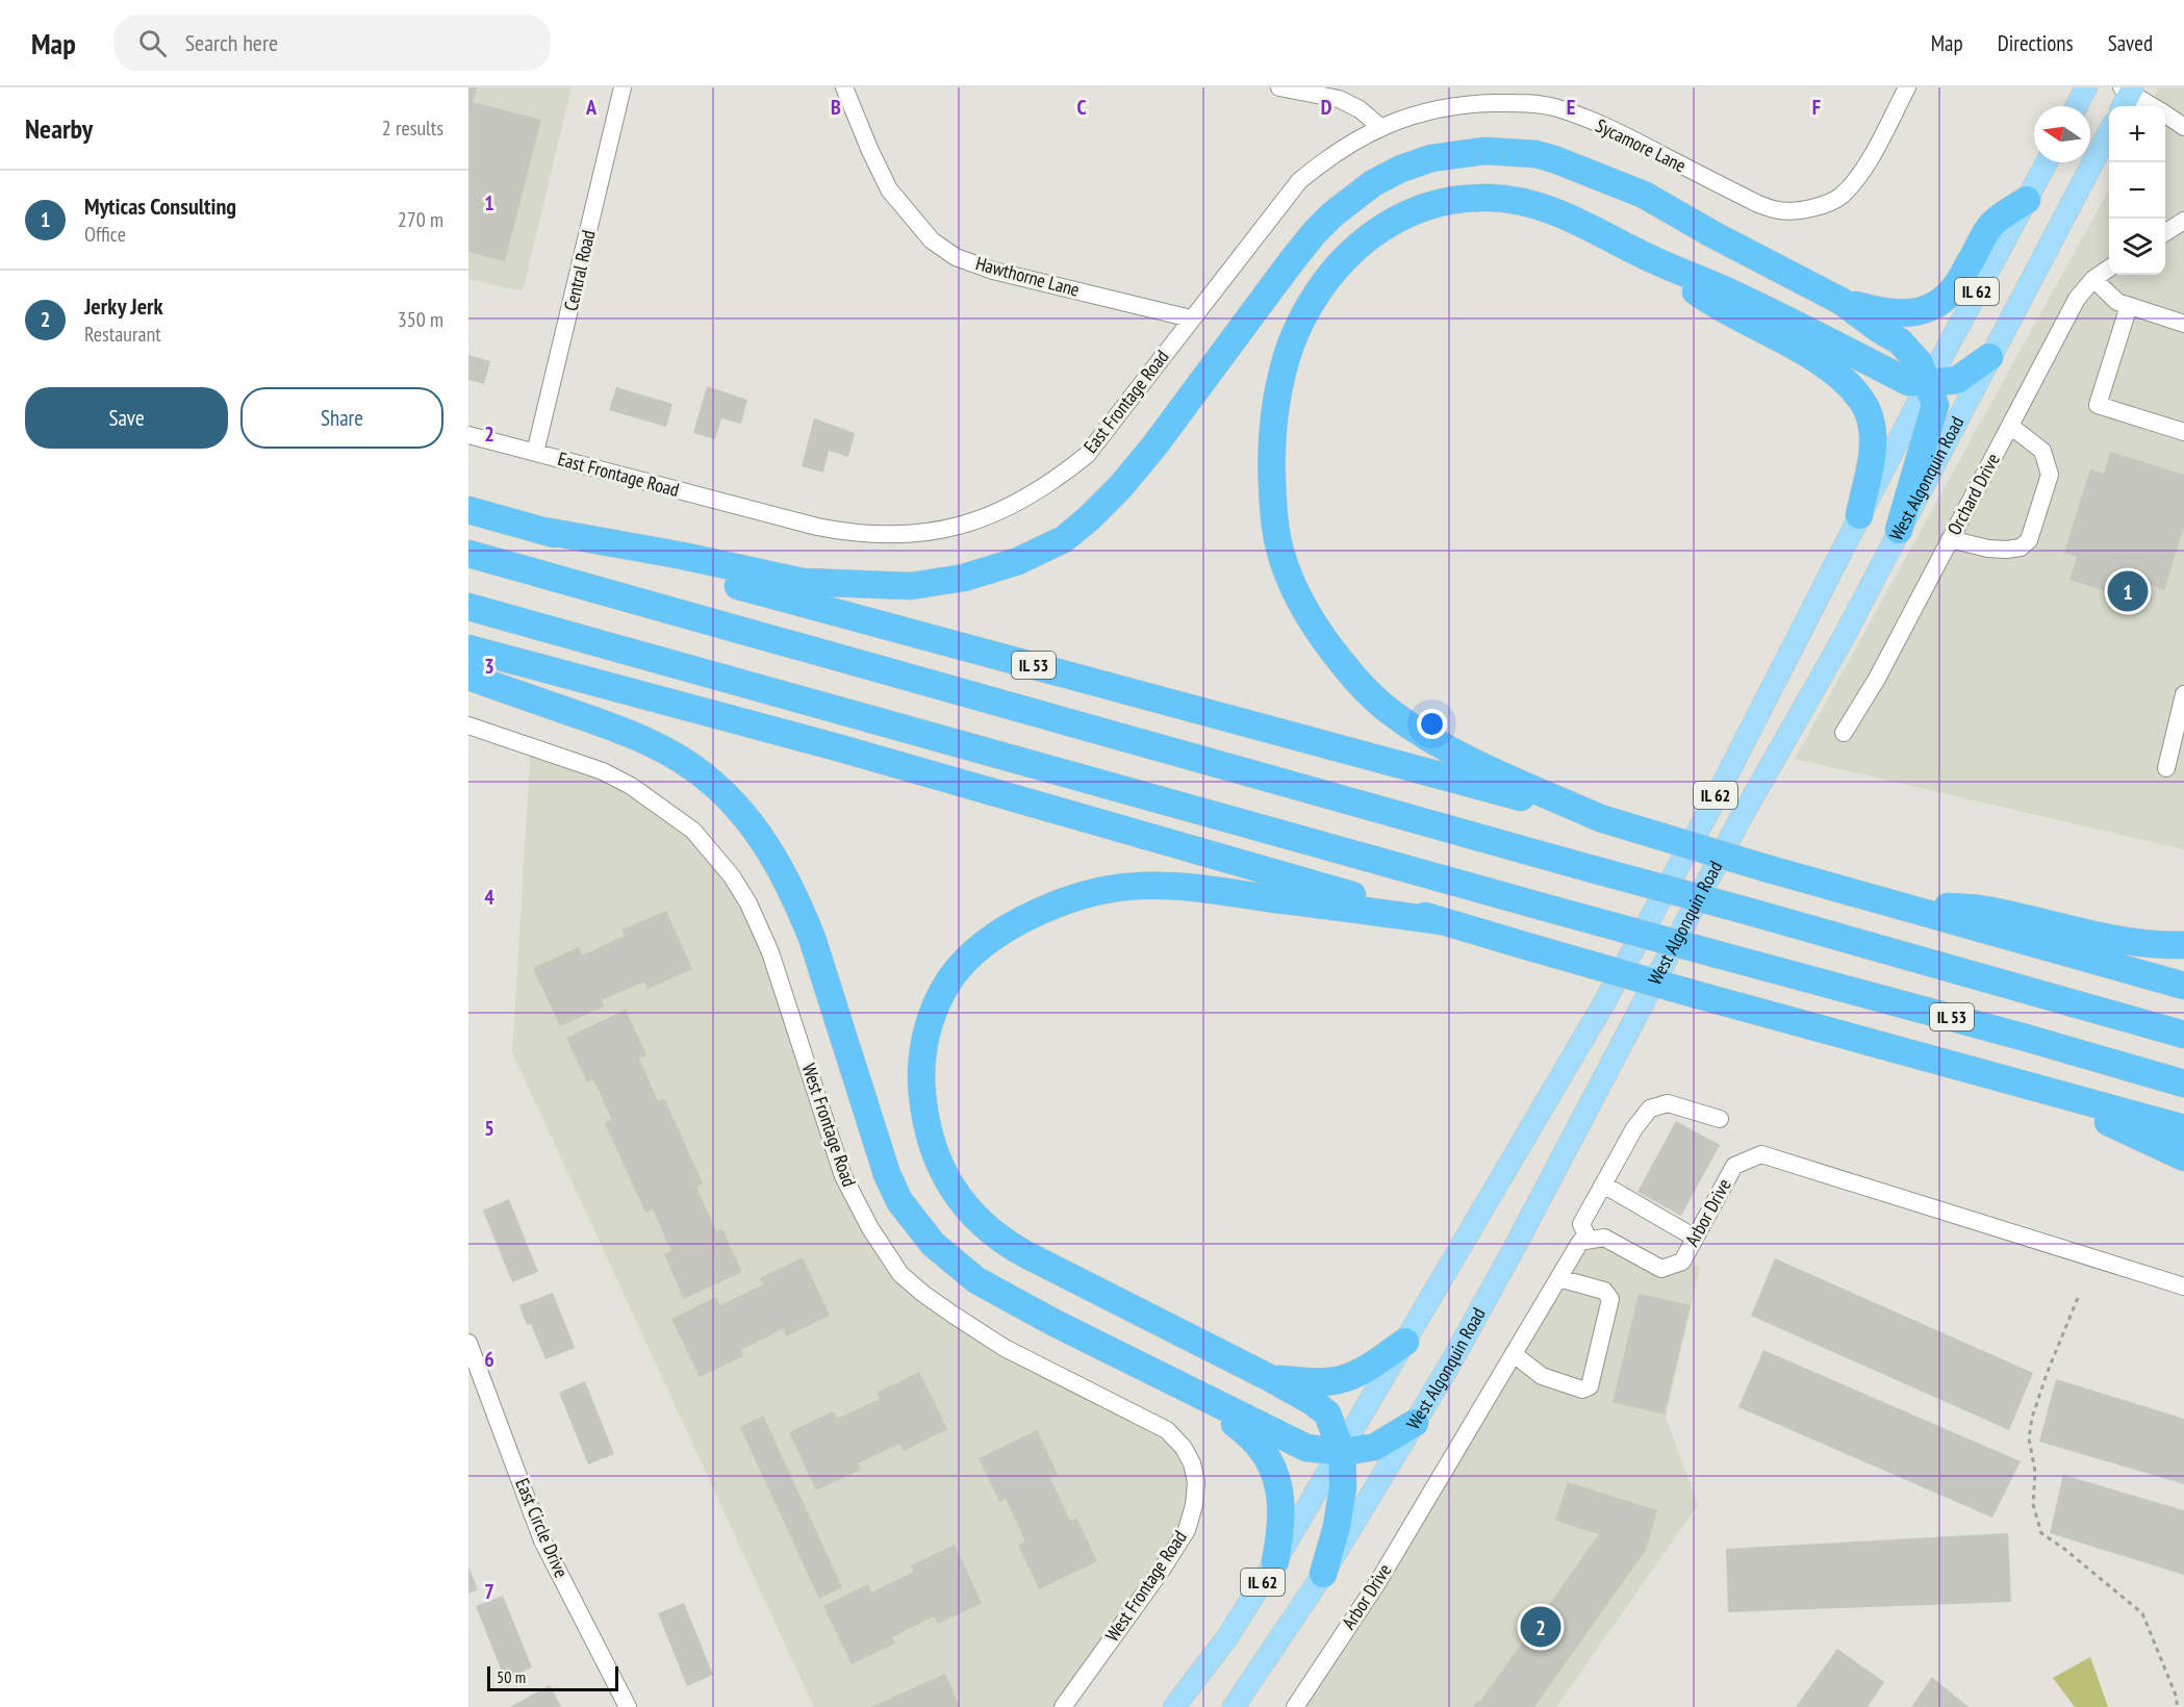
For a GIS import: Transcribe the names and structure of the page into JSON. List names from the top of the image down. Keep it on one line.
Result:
{"streets":{"highway":["IL 53"],"main road":["IL 62","West Algonquin Road"],"street":["Sycamore Lane","Central Road","Hawthorne Lane","East Frontage Road","Orchard Drive","West Frontage Road","Arbor Drive","East Circle Drive"]},"crossings":[["Sycamore Lane","East Frontage Road"],["Central Road","East Frontage Road"],["Hawthorne Lane","East Frontage Road"]],"scale_bar":"50 m","north":"left","page":{"header":"Map","search":"Search here","nav":["Map","Directions","Saved"],"heading":["Nearby","2 results"],"map_buttons":["+","−"],"list":[{"mark":"1","name":"Myticas Consulting","note":"Office","value":"270 m"},{"mark":"2","name":"Jerky Jerk","note":"Restaurant","value":"350 m"}],"buttons":["Save","Share"],"pins":["1","2"],"scale":"50 m"},"grid":{"columns":["A","B","C","D","E","F"],"rows":["1","2","3","4","5","6","7"]}}
